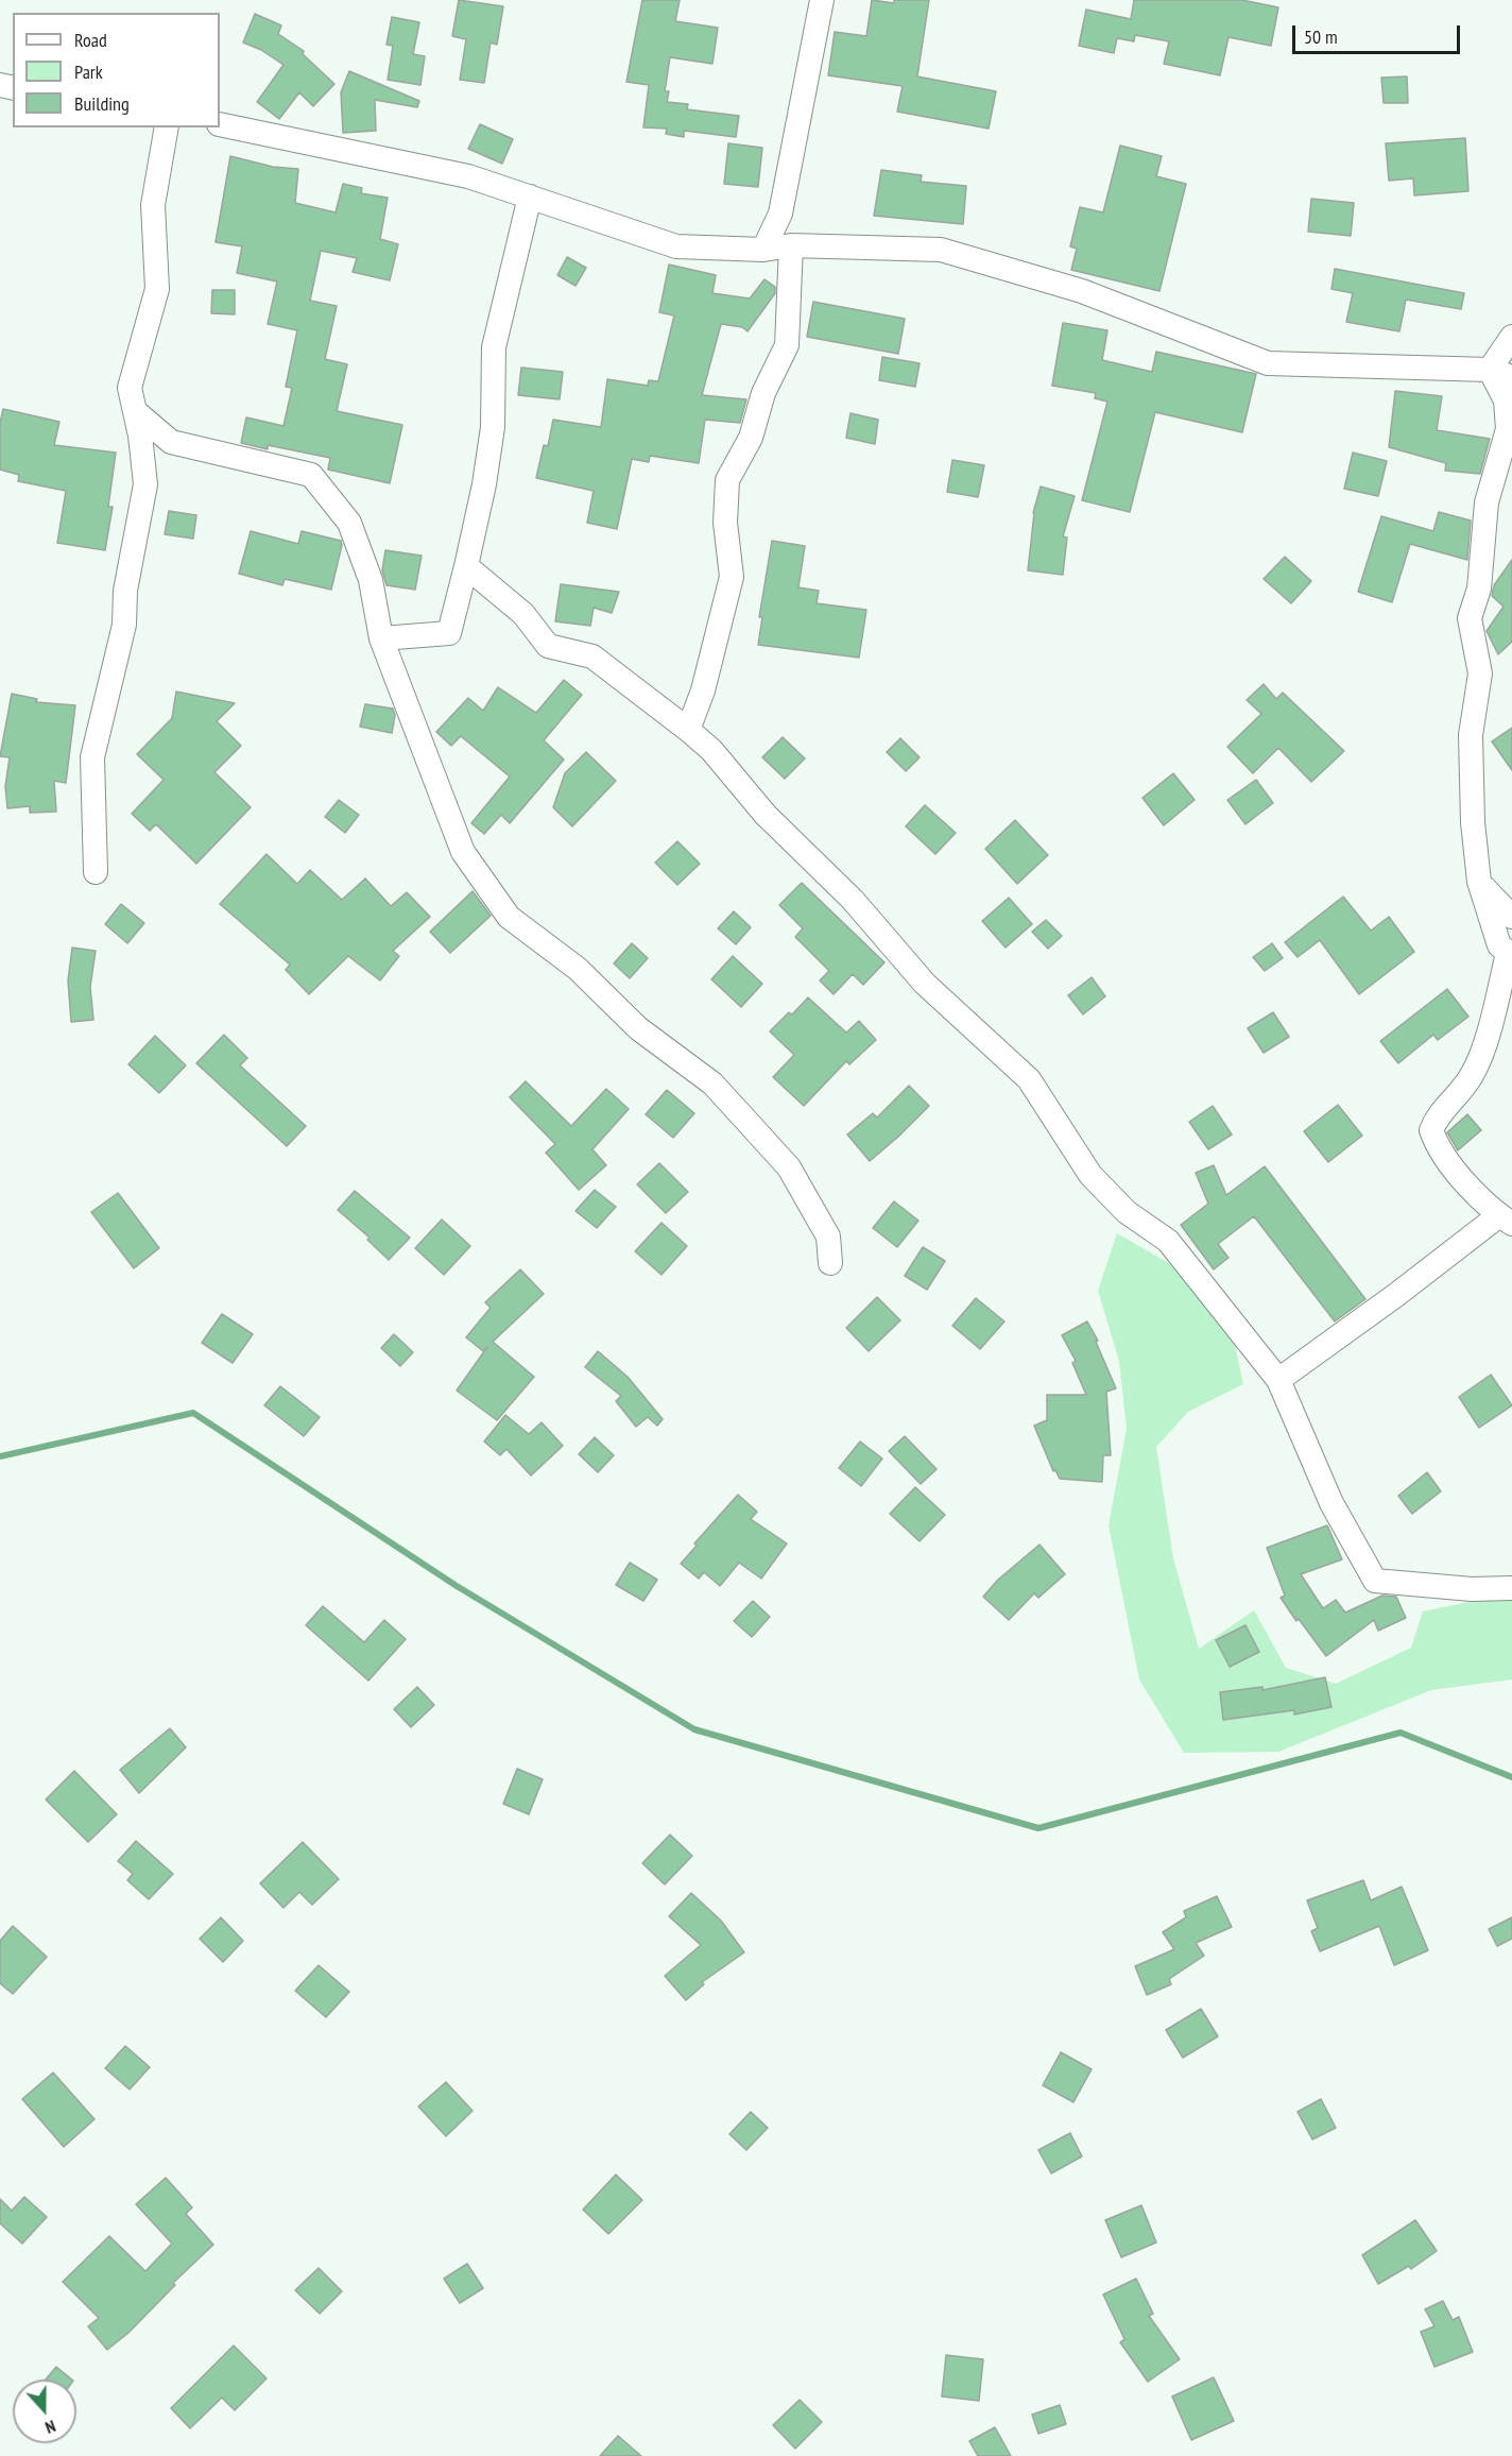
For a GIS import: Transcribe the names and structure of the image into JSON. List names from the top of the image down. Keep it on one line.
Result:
{"legend":["Road","Park","Building"],"scale_bar":"50 m","north":"bottom"}
